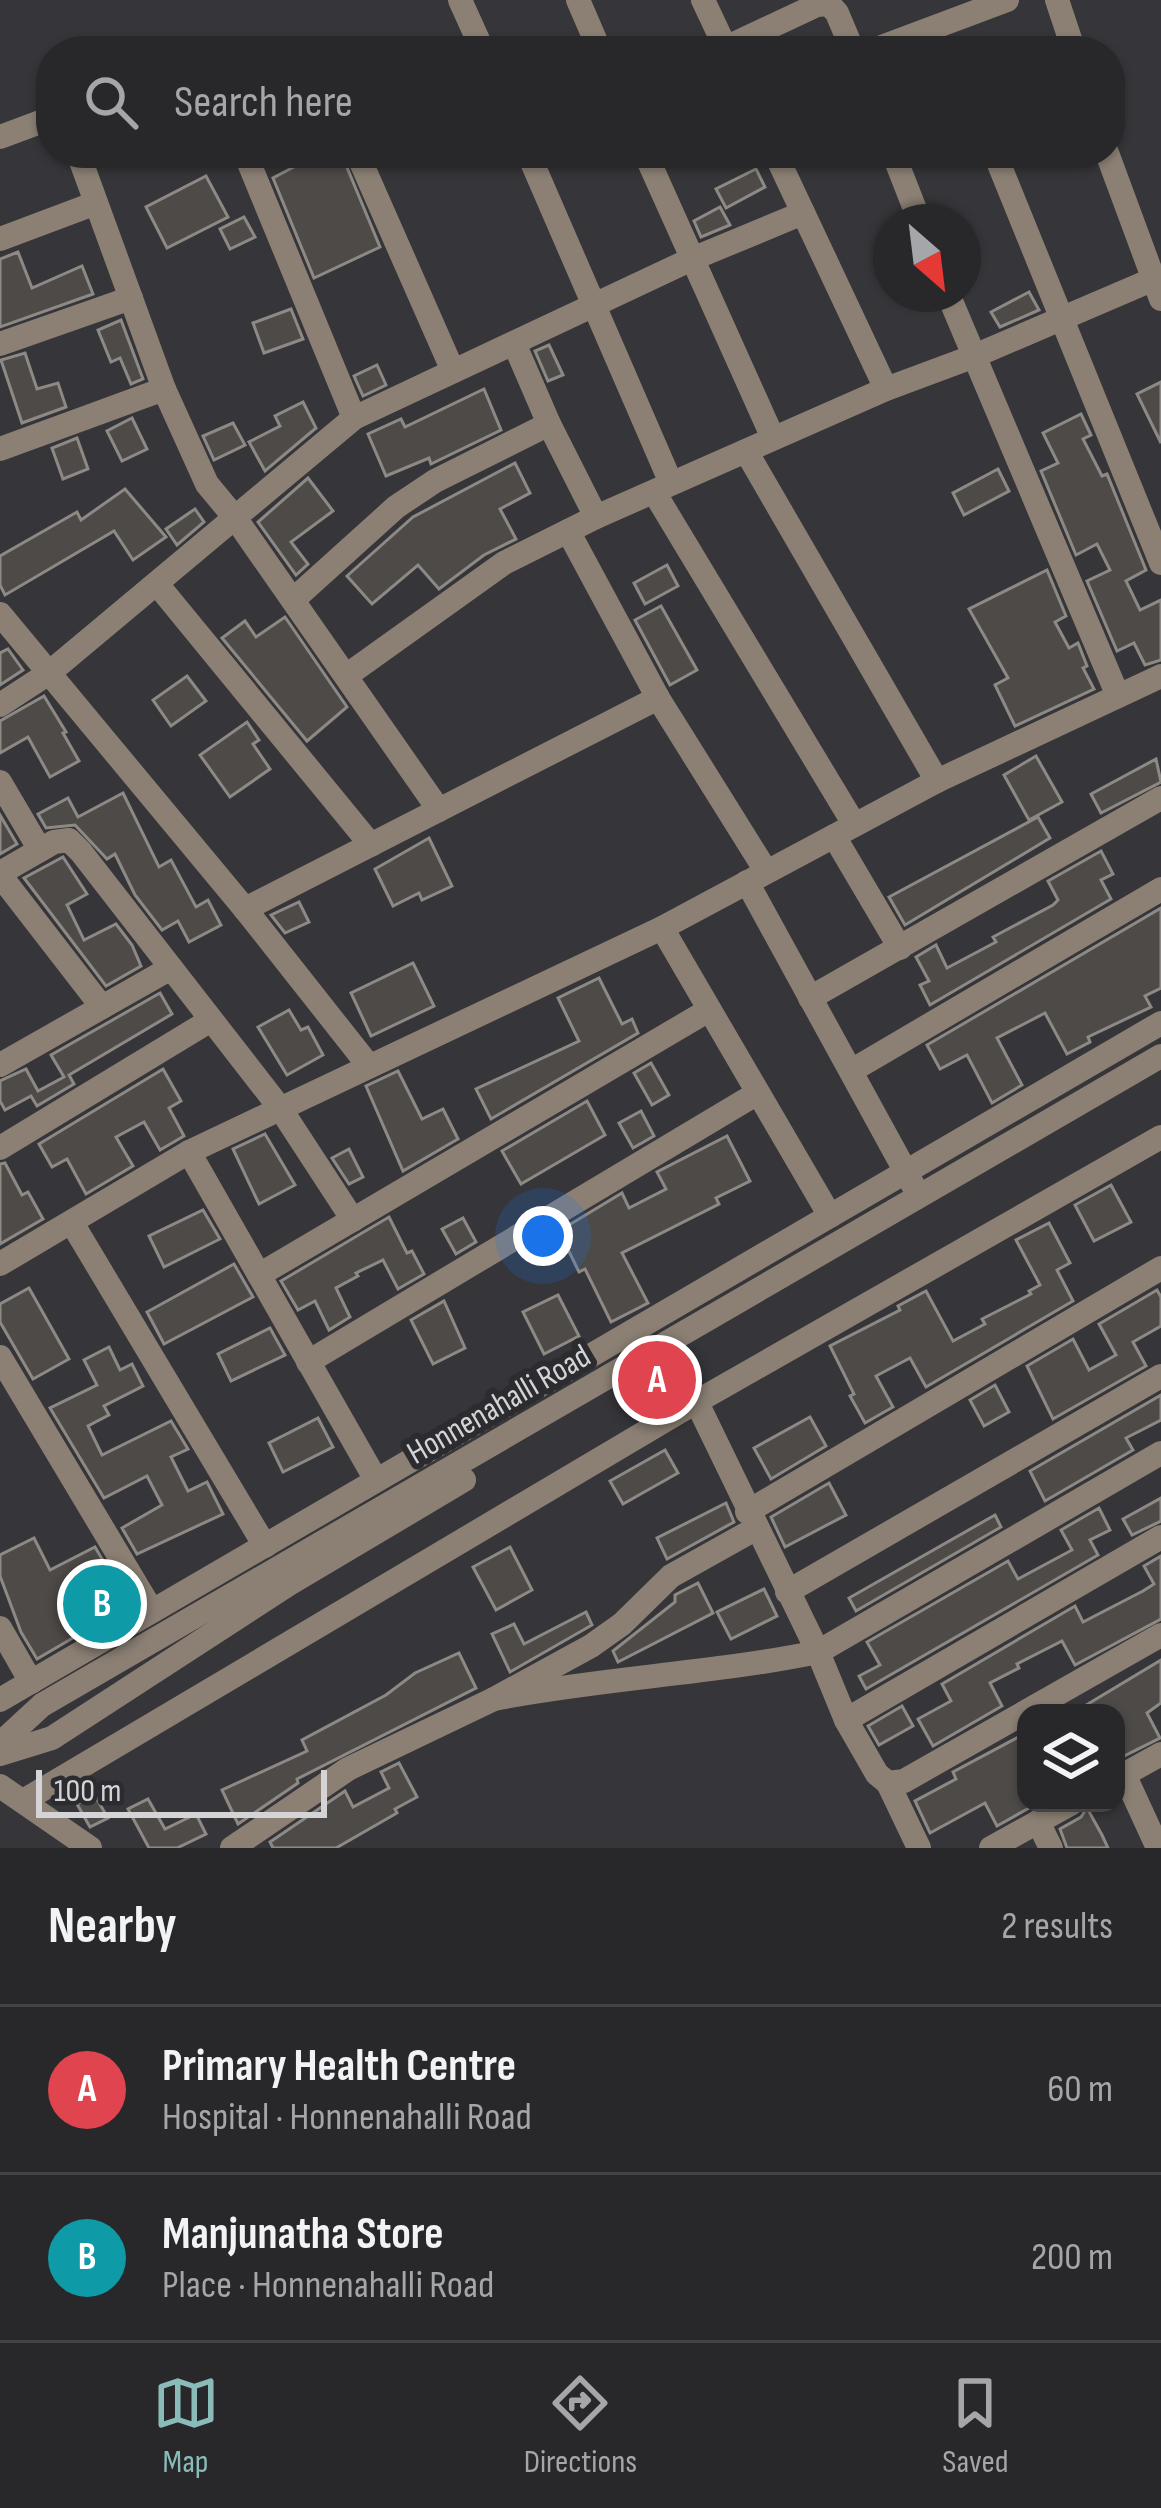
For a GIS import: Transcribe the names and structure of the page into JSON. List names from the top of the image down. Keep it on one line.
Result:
{"streets":{"street":["Honnenahalli Road"]},"scale_bar":"100 m","north":"bottom right","page":{"search":"Search here","pins":["A","B"],"scale":"100 m","heading":["Nearby","2 results"],"list":[{"mark":"A","name":"Primary Health Centre","note":"Hospital · Honnenahalli Road","value":"60 m"},{"mark":"B","name":"Manjunatha Store","note":"Place · Honnenahalli Road","value":"200 m"}],"nav":["Map","Directions","Saved"]}}
